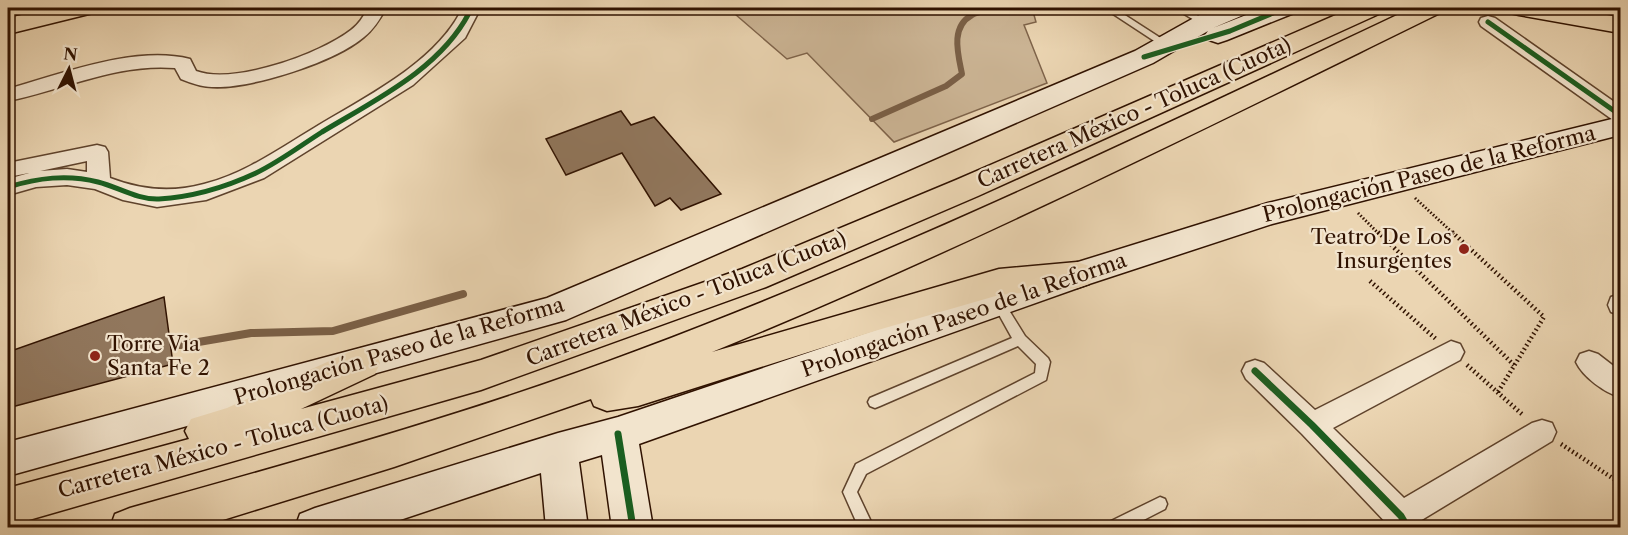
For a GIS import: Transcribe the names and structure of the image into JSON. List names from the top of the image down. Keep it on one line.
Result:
{"streets":{"main road":["Carretera México - Toluca (Cuota)","Prolongación Paseo de la Reforma"]},"places":["Teatro De Los Insurgentes","Torre Via Santa Fe 2"],"north":"top"}
